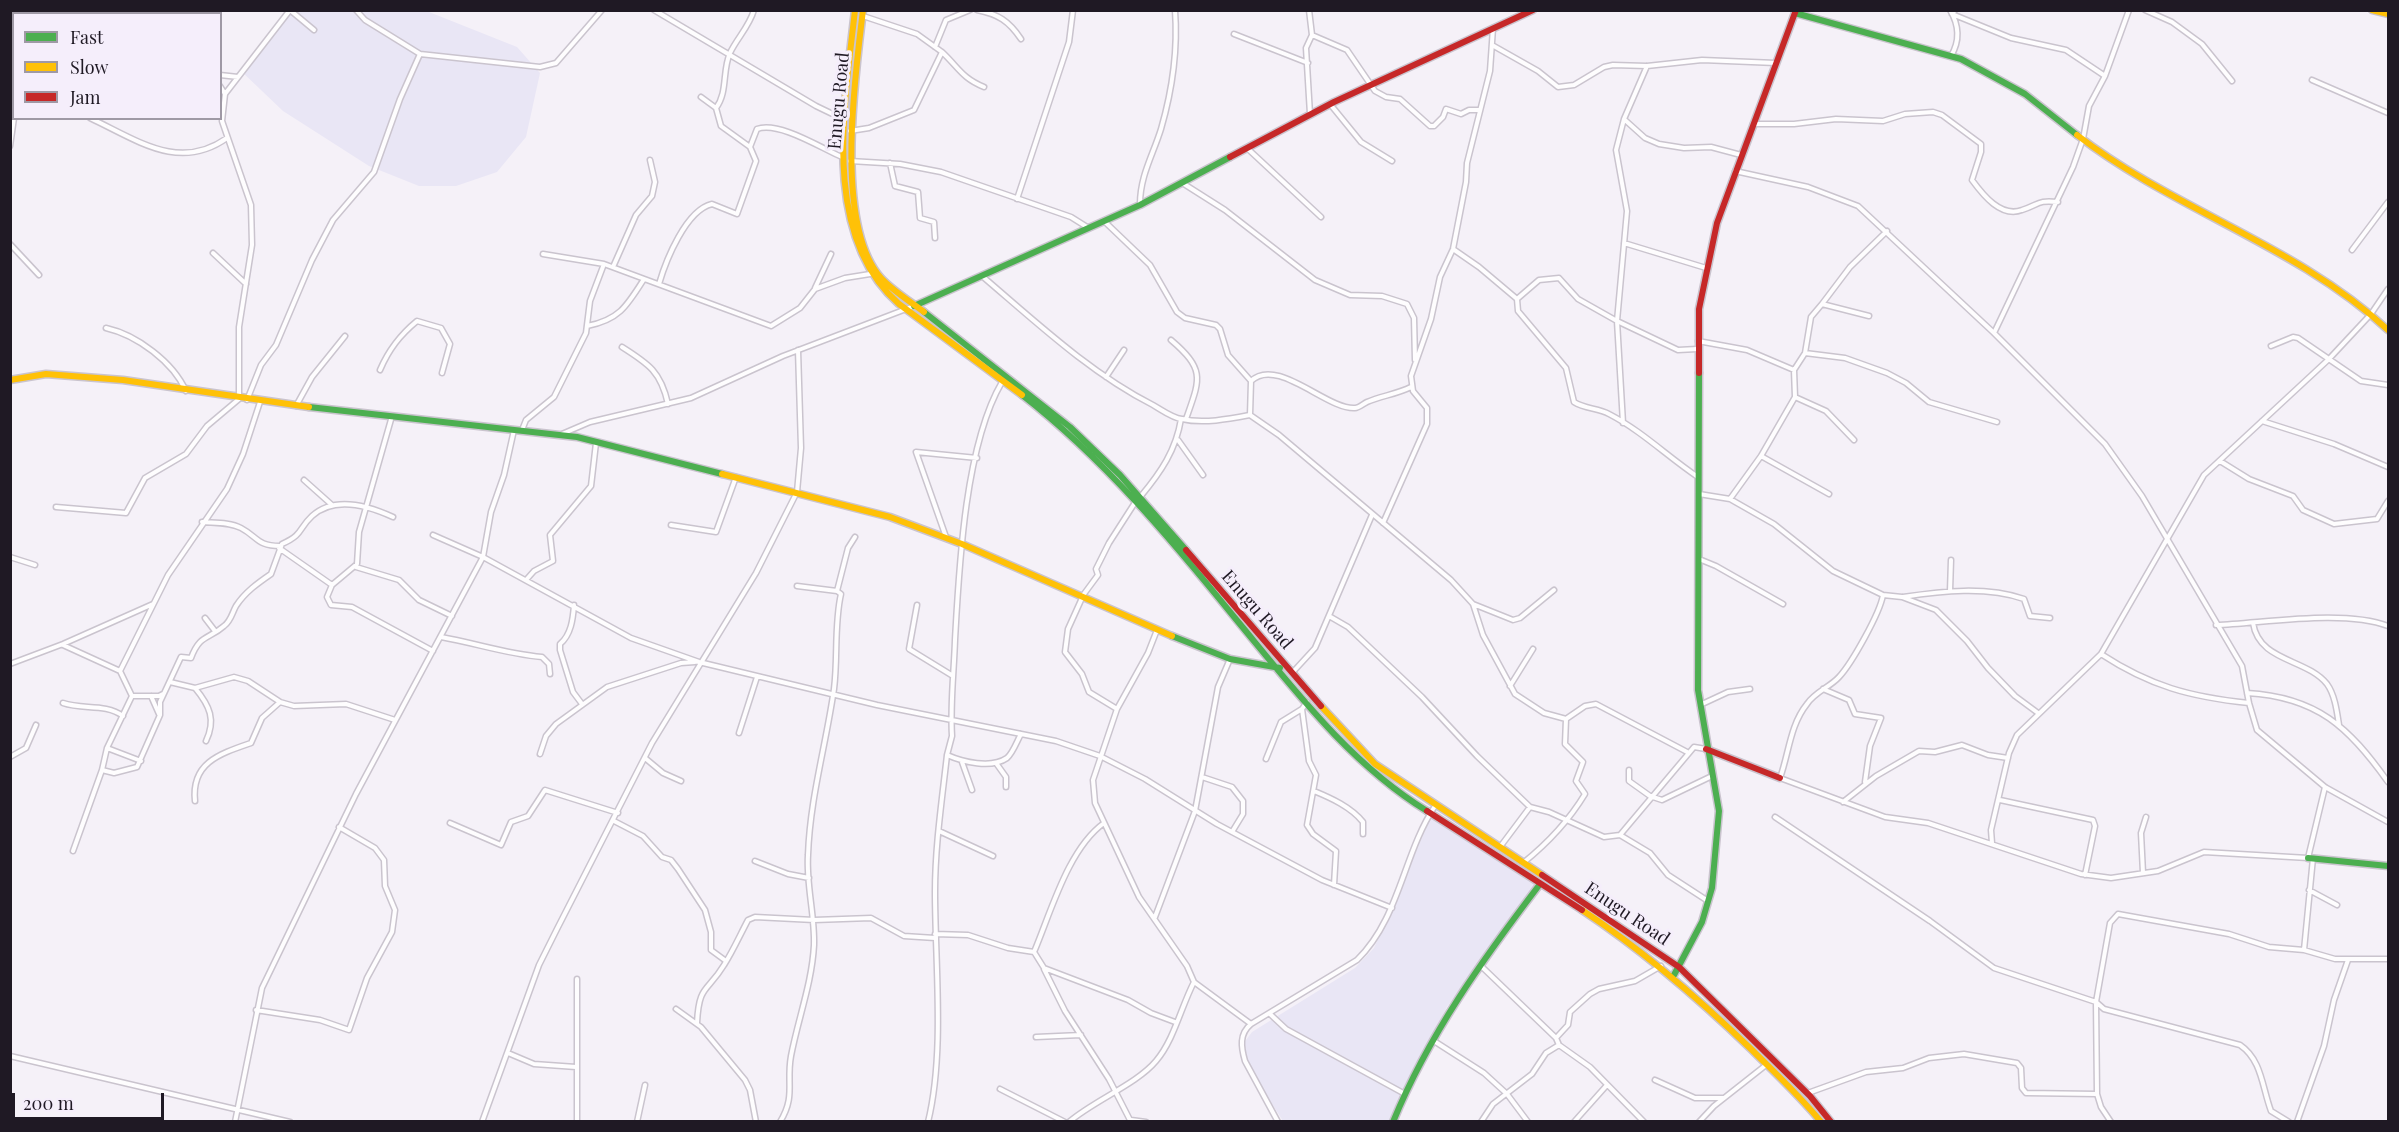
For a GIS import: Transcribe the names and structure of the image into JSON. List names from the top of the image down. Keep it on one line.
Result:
{"streets":{"main road":["Enugu Road"]},"legend":["Fast","Slow","Jam"],"scale_bar":"200 m"}
